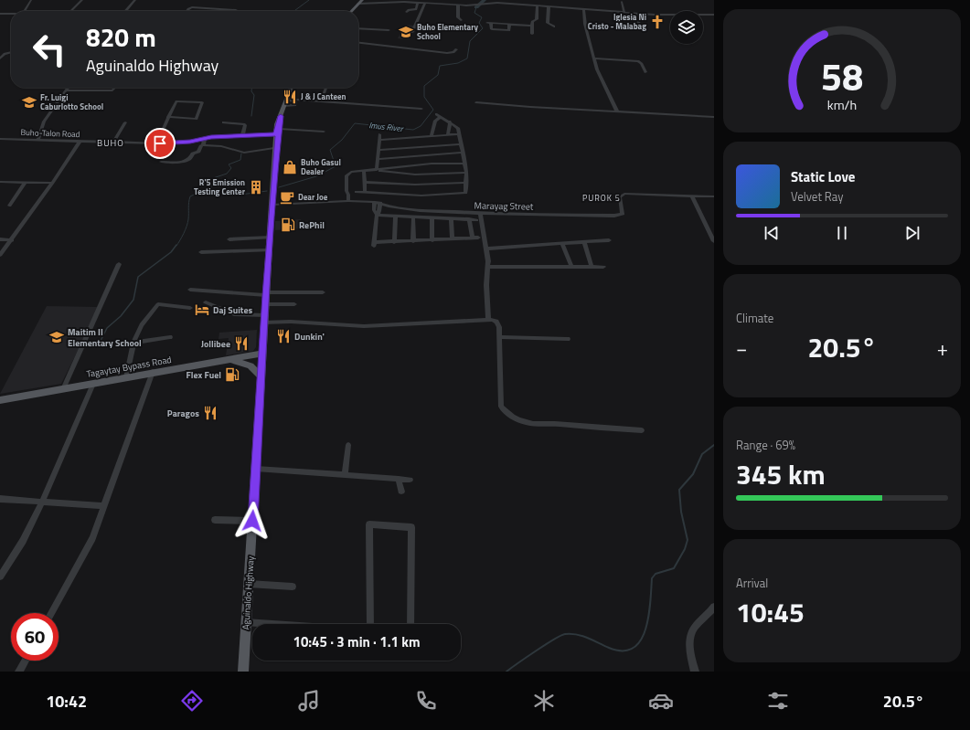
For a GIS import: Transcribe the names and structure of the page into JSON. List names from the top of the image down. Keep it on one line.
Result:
{"streets":{"main road":["Tagaytay Bypass Road","Aguinaldo Highway"],"street":["Buho-Talon Road","Marayag Street"]},"crossings":[["Buho-Talon Road","Aguinaldo Highway"],["Marayag Street","Aguinaldo Highway"],["Tagaytay Bypass Road","Aguinaldo Highway"]],"districts":["BUHO","PUROK 5"],"water":["Imus River"],"places":{"church":["Iglesia Ni Cristo - Malabag"],"school or university":["Buho Elementary School","Fr. Luigi Caburlotto School","Maitim II Elementary School"],"restaurant":["J & J Canteen","Dunkin'","Jollibee","Paragos"],"shop":["Buho Gasul Dealer"],"building":["R'5 Emission Testing Center"],"cafe":["Dear Joe"],"fuel station":["RePhil","Flex Fuel"],"hotel":["Daj Suites"]},"page":{"turn":["820 m","Aguinaldo Highway"],"song":["Static Love","Velvet Ray"],"tile":["Climate",["Range · 69%","345 km"],["Arrival","10:45"]],"heat":["−","20.5°","+"],"limit":"60","trip":"10:45 · 3 min · 1.1 km","tabs":["10:42","20.5°"],"gauge":["58","km/h"]}}
